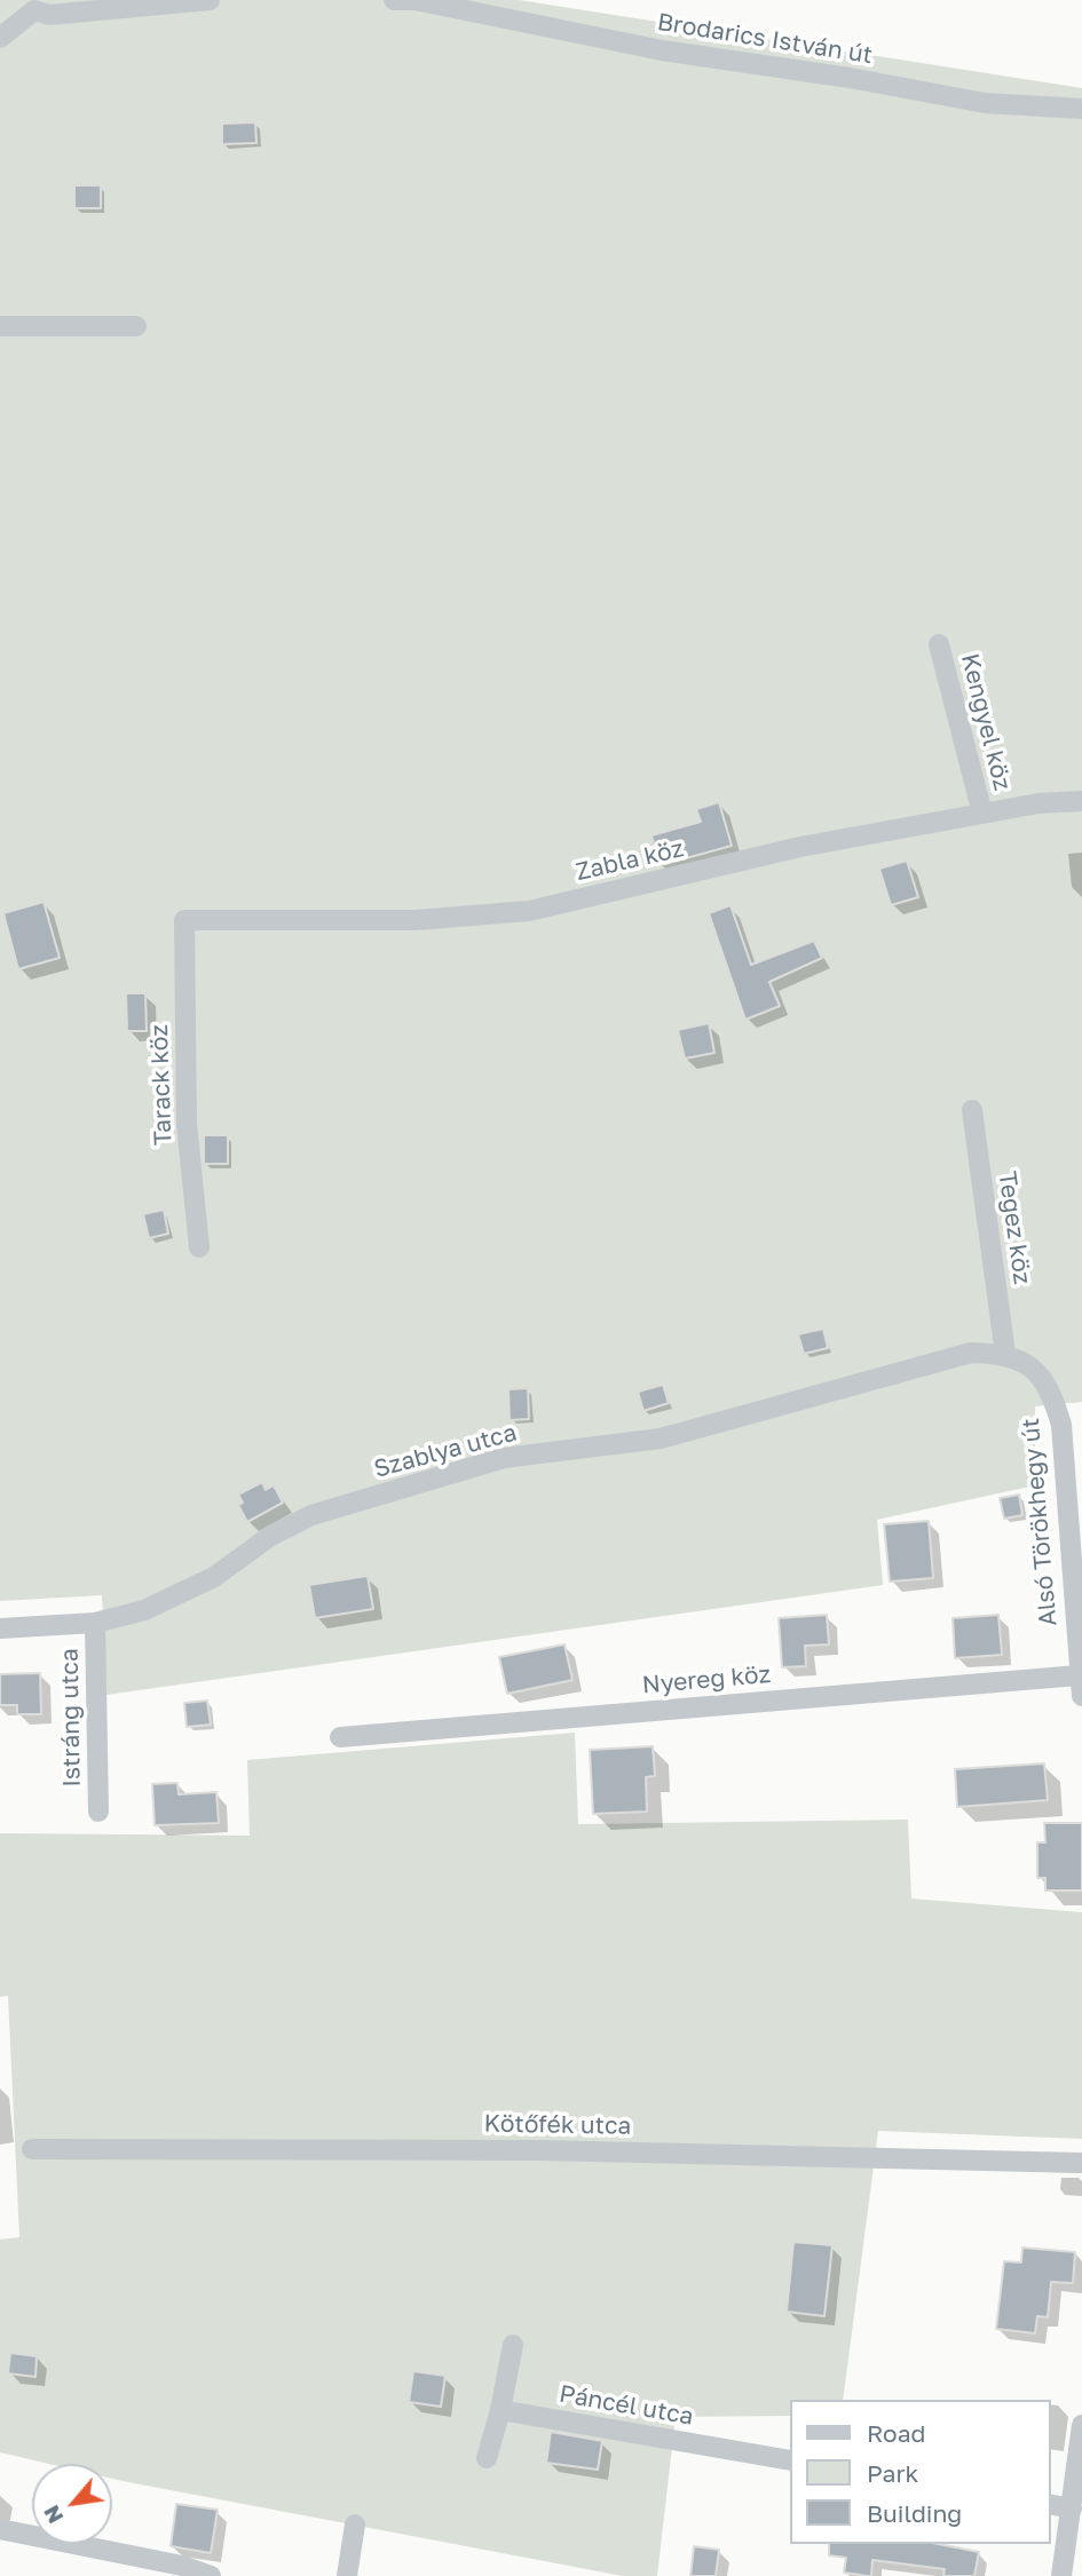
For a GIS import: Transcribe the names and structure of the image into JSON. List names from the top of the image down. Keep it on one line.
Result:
{"streets":{"street":["Brodarics István út","Kengyel köz","Zabla köz","Tarack köz","Tegez köz","Szablya utca","Alsó Törökhegy út","Nyereg köz","Istráng utca","Kötőfék utca","Páncél utca"]},"crossings":[["Kengyel köz","Zabla köz"],["Zabla köz","Tarack köz"],["Tegez köz","Szablya utca"],["Tegez köz","Alsó Törökhegy út"],["Szablya utca","Alsó Törökhegy út"],["Szablya utca","Istráng utca"],["Alsó Törökhegy út","Nyereg köz"]],"legend":["Road","Park","Building"],"north":"bottom left"}
